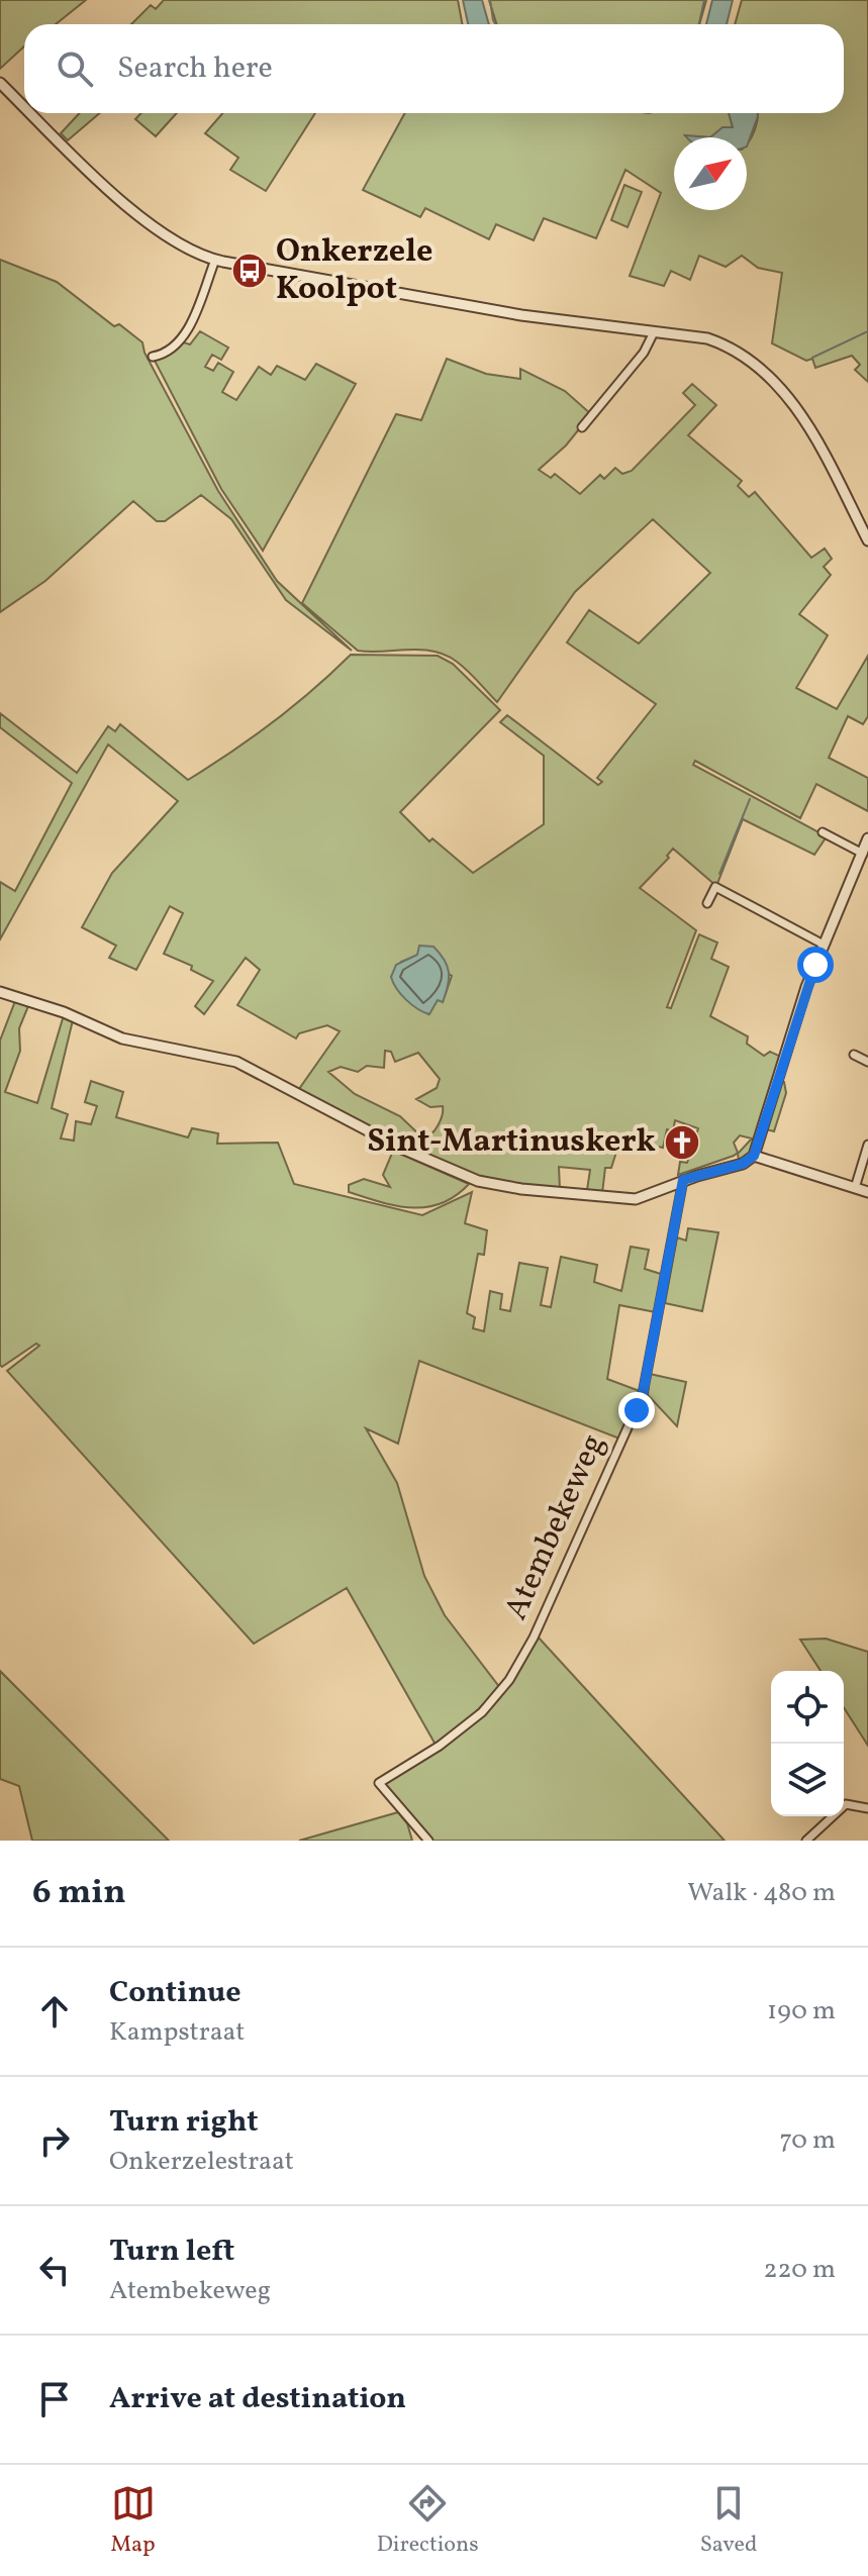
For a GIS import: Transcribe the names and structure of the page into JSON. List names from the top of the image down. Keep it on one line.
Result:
{"streets":{"street":["Atembekeweg"]},"places":{"bus stop":["Onkerzele Koolpot"],"church":["Sint-Martinuskerk"]},"north":"top right","page":{"search":"Search here","heading":["6 min","Walk · 480 m"],"list":[["Continue","Kampstraat","190 m"],["Turn right","Onkerzelestraat","70 m"],["Turn left","Atembekeweg","220 m"],"Arrive at destination"],"nav":["Map","Directions","Saved"]}}
